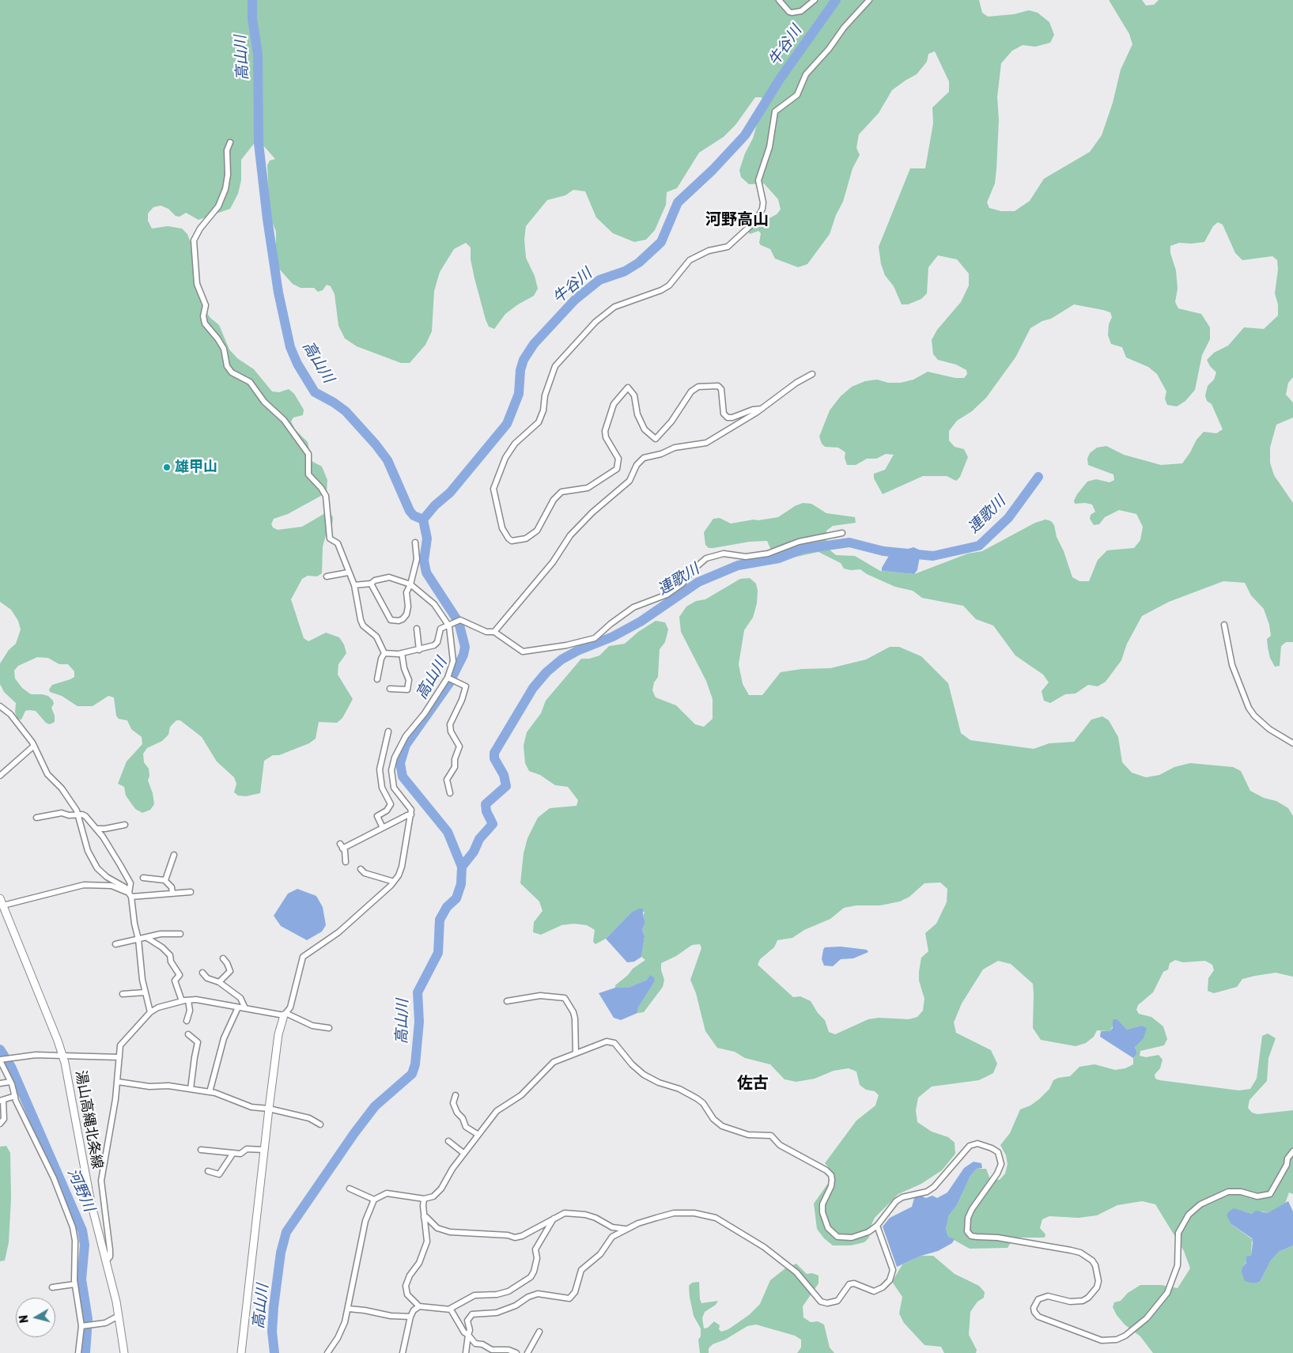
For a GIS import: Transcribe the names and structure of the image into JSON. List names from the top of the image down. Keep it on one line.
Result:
{"streets":{"main road":["湯山高縄北条線"]},"districts":["河野高山","佐古"],"water":["牛谷川","高山川","連歌川","河野川"],"places":["雄甲山"],"north":"left"}
